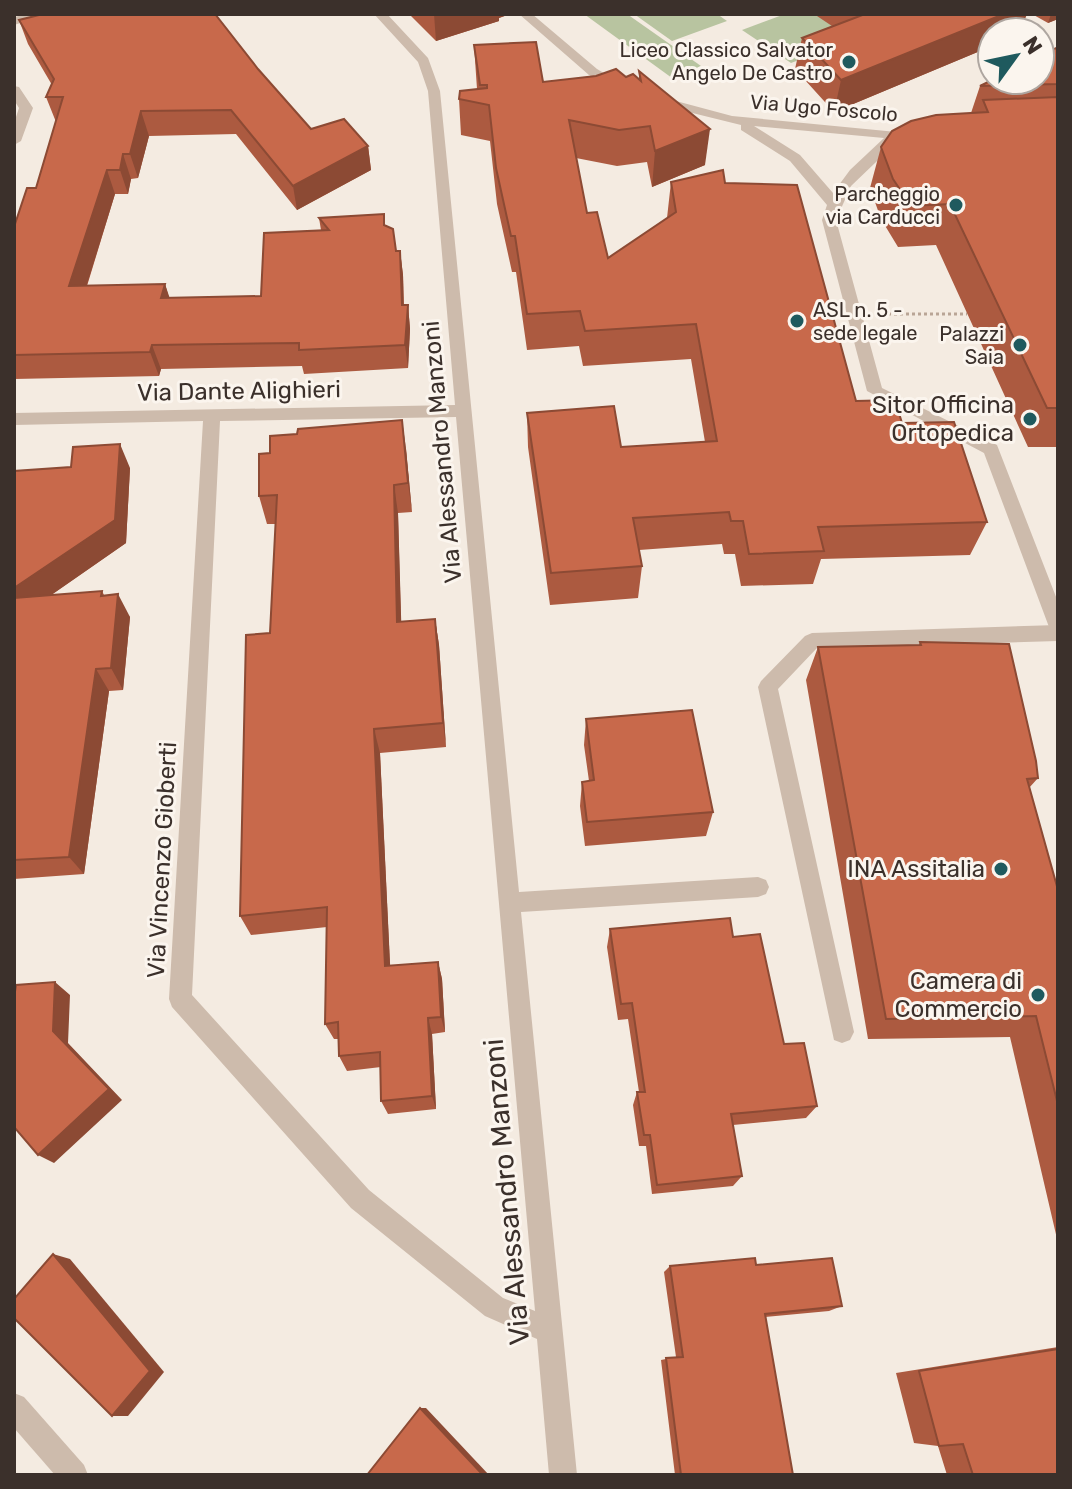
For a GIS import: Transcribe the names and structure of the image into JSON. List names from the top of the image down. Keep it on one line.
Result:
{"streets":{"street":["Via Ugo Foscolo","Via Dante Alighieri","Via Alessandro Manzoni","Via Vincenzo Gioberti"]},"crossings":[["Via Dante Alighieri","Via Alessandro Manzoni"],["Via Dante Alighieri","Via Vincenzo Gioberti"],["Via Alessandro Manzoni","Via Vincenzo Gioberti"]],"places":["Liceo Classico Salvator Angelo De Castro","Parcheggio via Carducci","ASL n. 5 - sede legale","Palazzi Saia","Sitor Officina Ortopedica","INA Assitalia","Camera di Commercio"],"north":"top right"}
